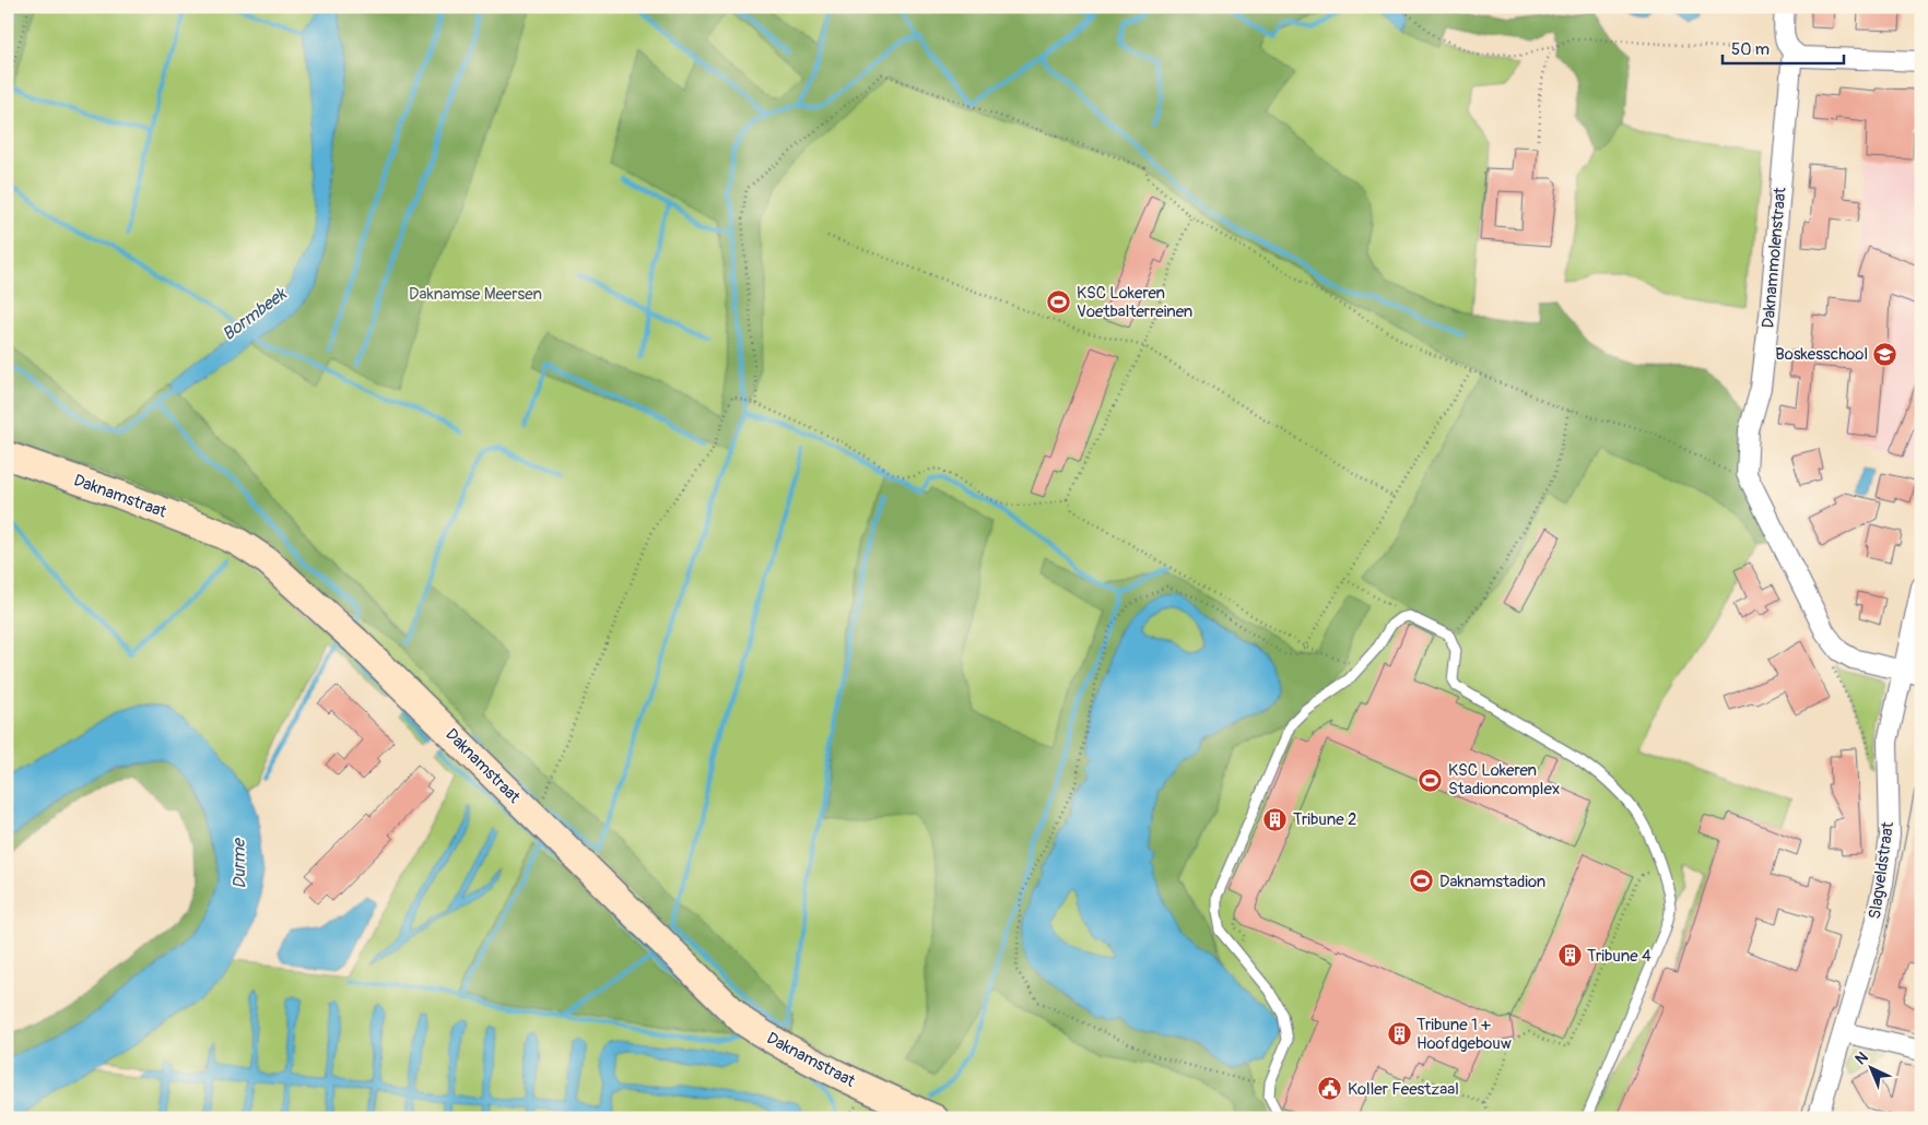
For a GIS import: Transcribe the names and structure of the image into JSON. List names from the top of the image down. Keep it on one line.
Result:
{"streets":{"street":["Daknammolenstraat","Daknamstraat","Slagveldstraat"]},"water":["Bormbeek","Durme"],"parks":["Daknamse Meersen"],"places":{"sports":["KSC Lokeren Voetbalterreinen","KSC Lokeren Stadioncomplex","Daknamstadion"],"school or university":["Boskesschool"],"building":["Tribune 2","Tribune 4","Tribune 1 + Hoofdgebouw"],"public building":["Koller Feestzaal"]},"scale_bar":"50 m","north":"top left"}
